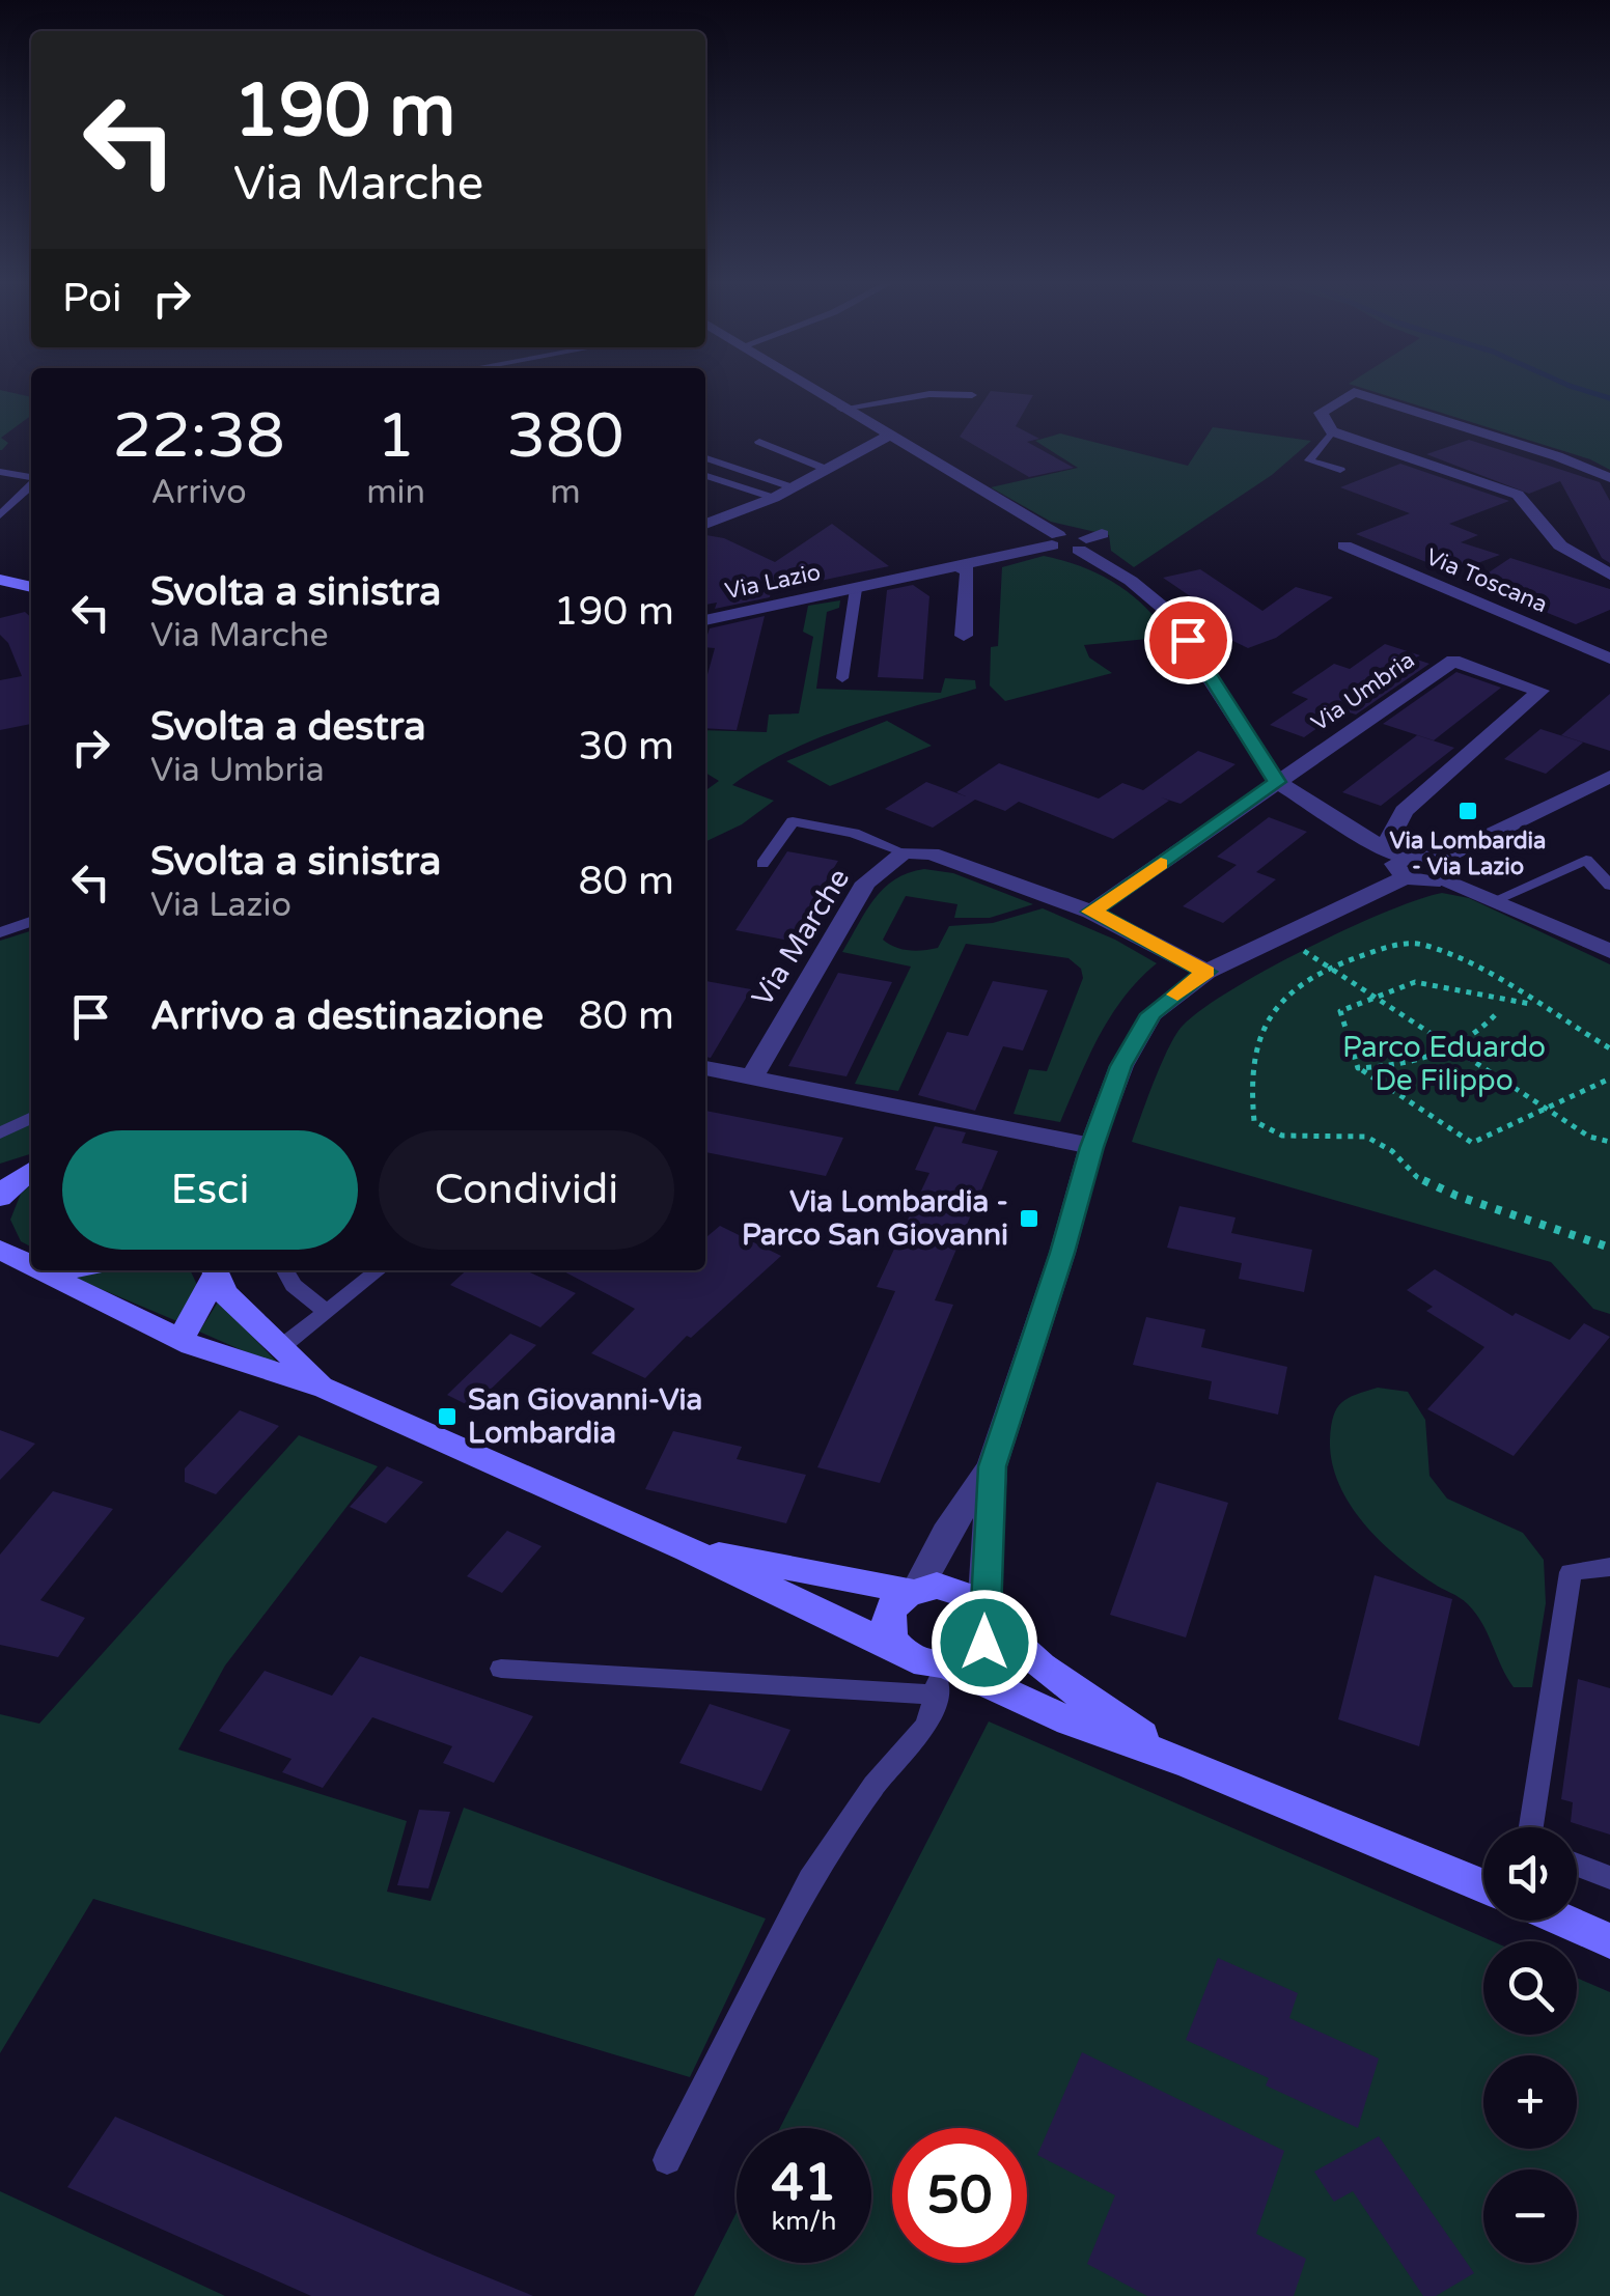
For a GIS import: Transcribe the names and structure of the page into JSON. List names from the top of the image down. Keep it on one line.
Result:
{"streets":{"street":["Via Toscana","Via Lazio","Via Umbria","Via Marche"]},"parks":["Parco Eduardo De Filippo"],"places":{"transit":["Via Lombardia - Via Lazio","Via Lombardia - Parco San Giovanni","San Giovanni-Via Lombardia"]},"page":{"turn":["190 m","Via Marche"],"then":"Poi","eta":["22:38","Arrivo","1","min","380","m"],"list":[{"name":"Svolta a sinistra","note":"Via Marche","value":"190 m"},{"name":"Svolta a destra","note":"Via Umbria","value":"30 m"},{"name":"Svolta a sinistra","note":"Via Lazio","value":"80 m"},{"name":"Arrivo a destinazione","value":"80 m"}],"buttons":["Esci","Condividi"],"map_buttons":["+","−"],"speed":"41 km/h","limit":"50"}}
